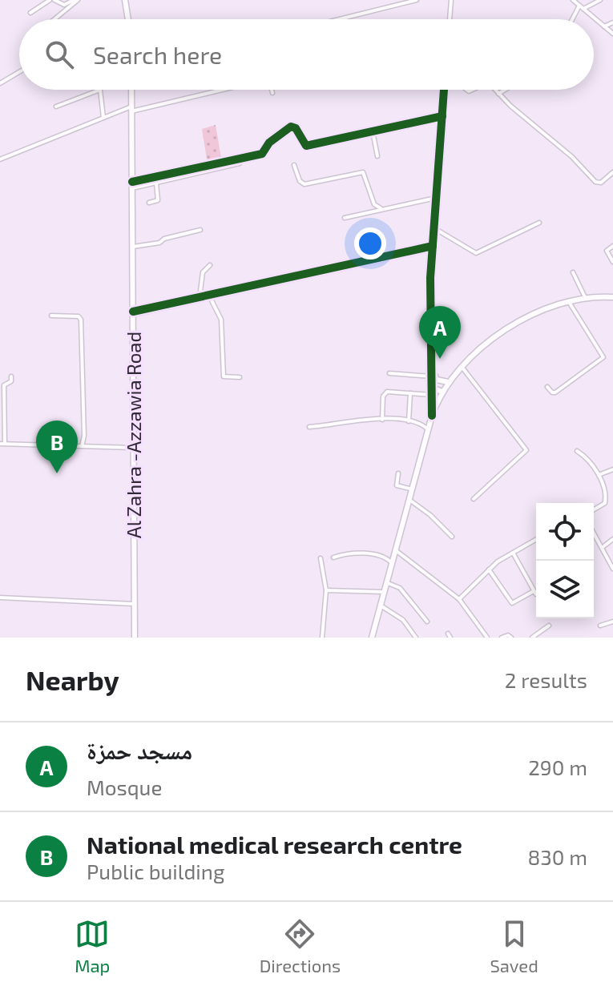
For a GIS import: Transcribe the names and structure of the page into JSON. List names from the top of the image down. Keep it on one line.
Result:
{"streets":{"main road":["Al Zahra -Azzawia Road"]},"page":{"search":"Search here","pins":["A","B"],"heading":["Nearby","2 results"],"list":[{"mark":"A","name":"مسجد حمزة","note":"Mosque","value":"290 m"},{"mark":"B","name":"National medical research centre","note":"Public building","value":"830 m"}],"nav":["Map","Directions","Saved"]}}
